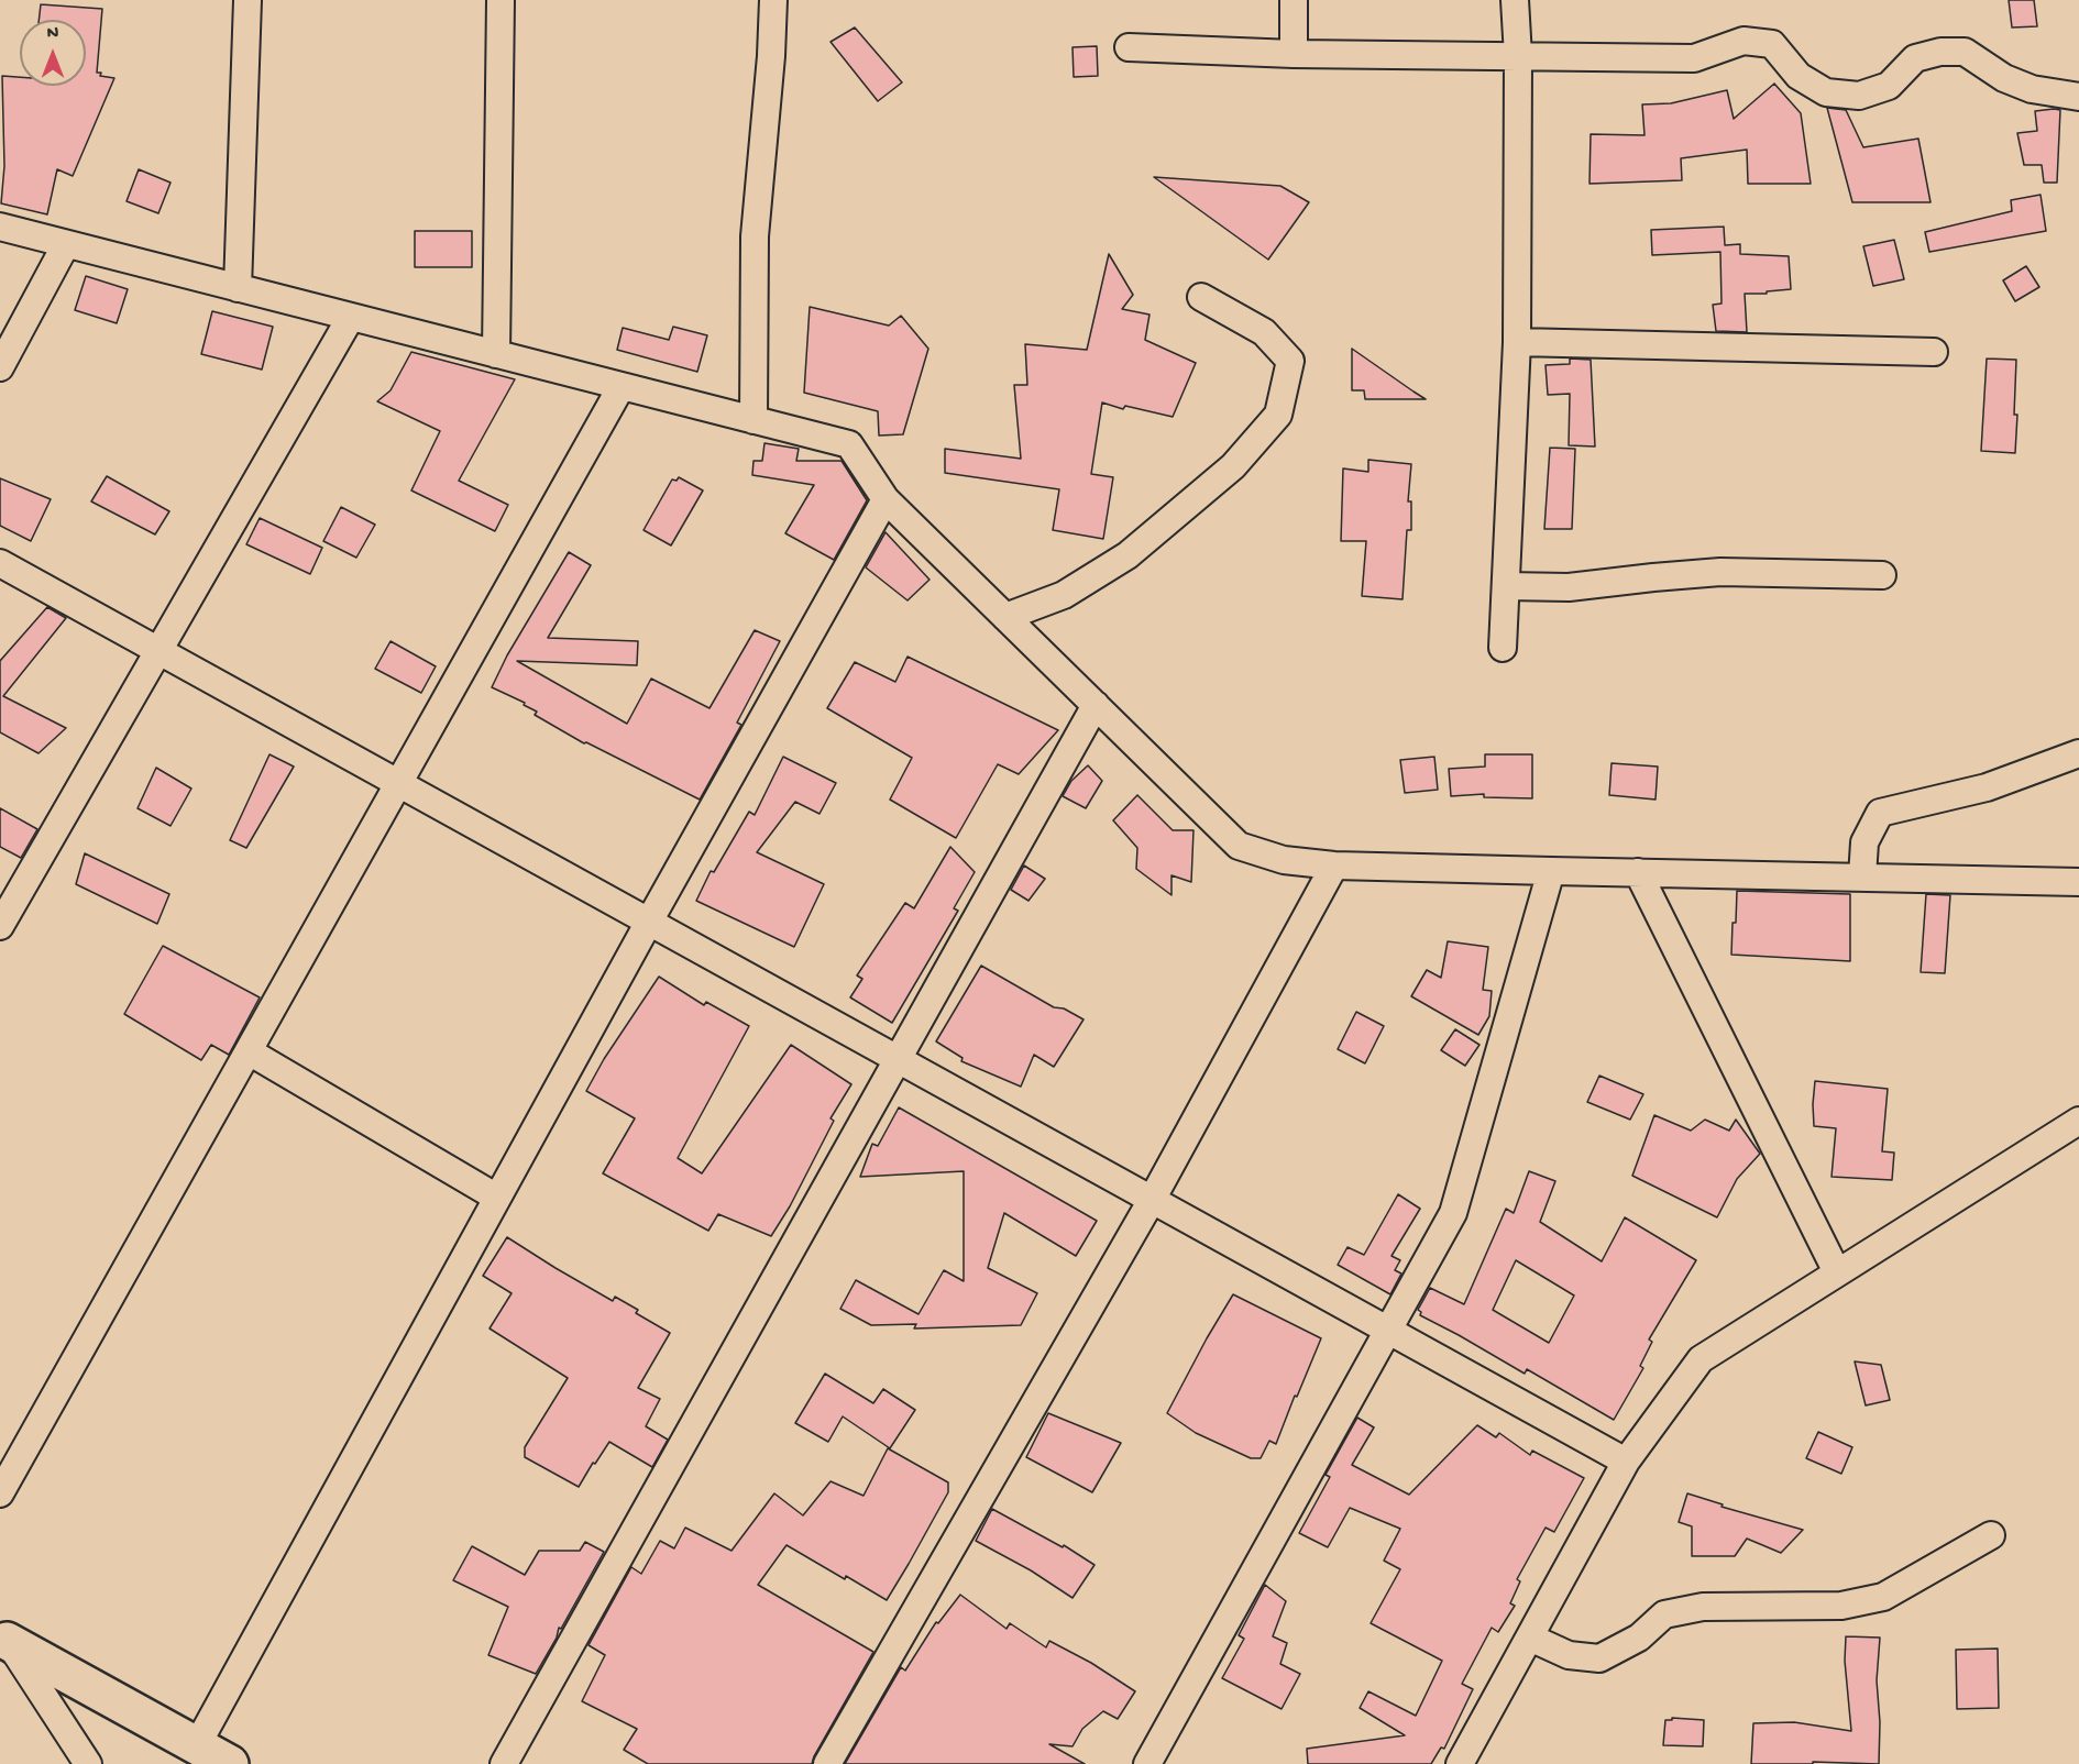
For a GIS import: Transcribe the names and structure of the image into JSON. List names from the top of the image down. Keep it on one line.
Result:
{"north":"top"}
